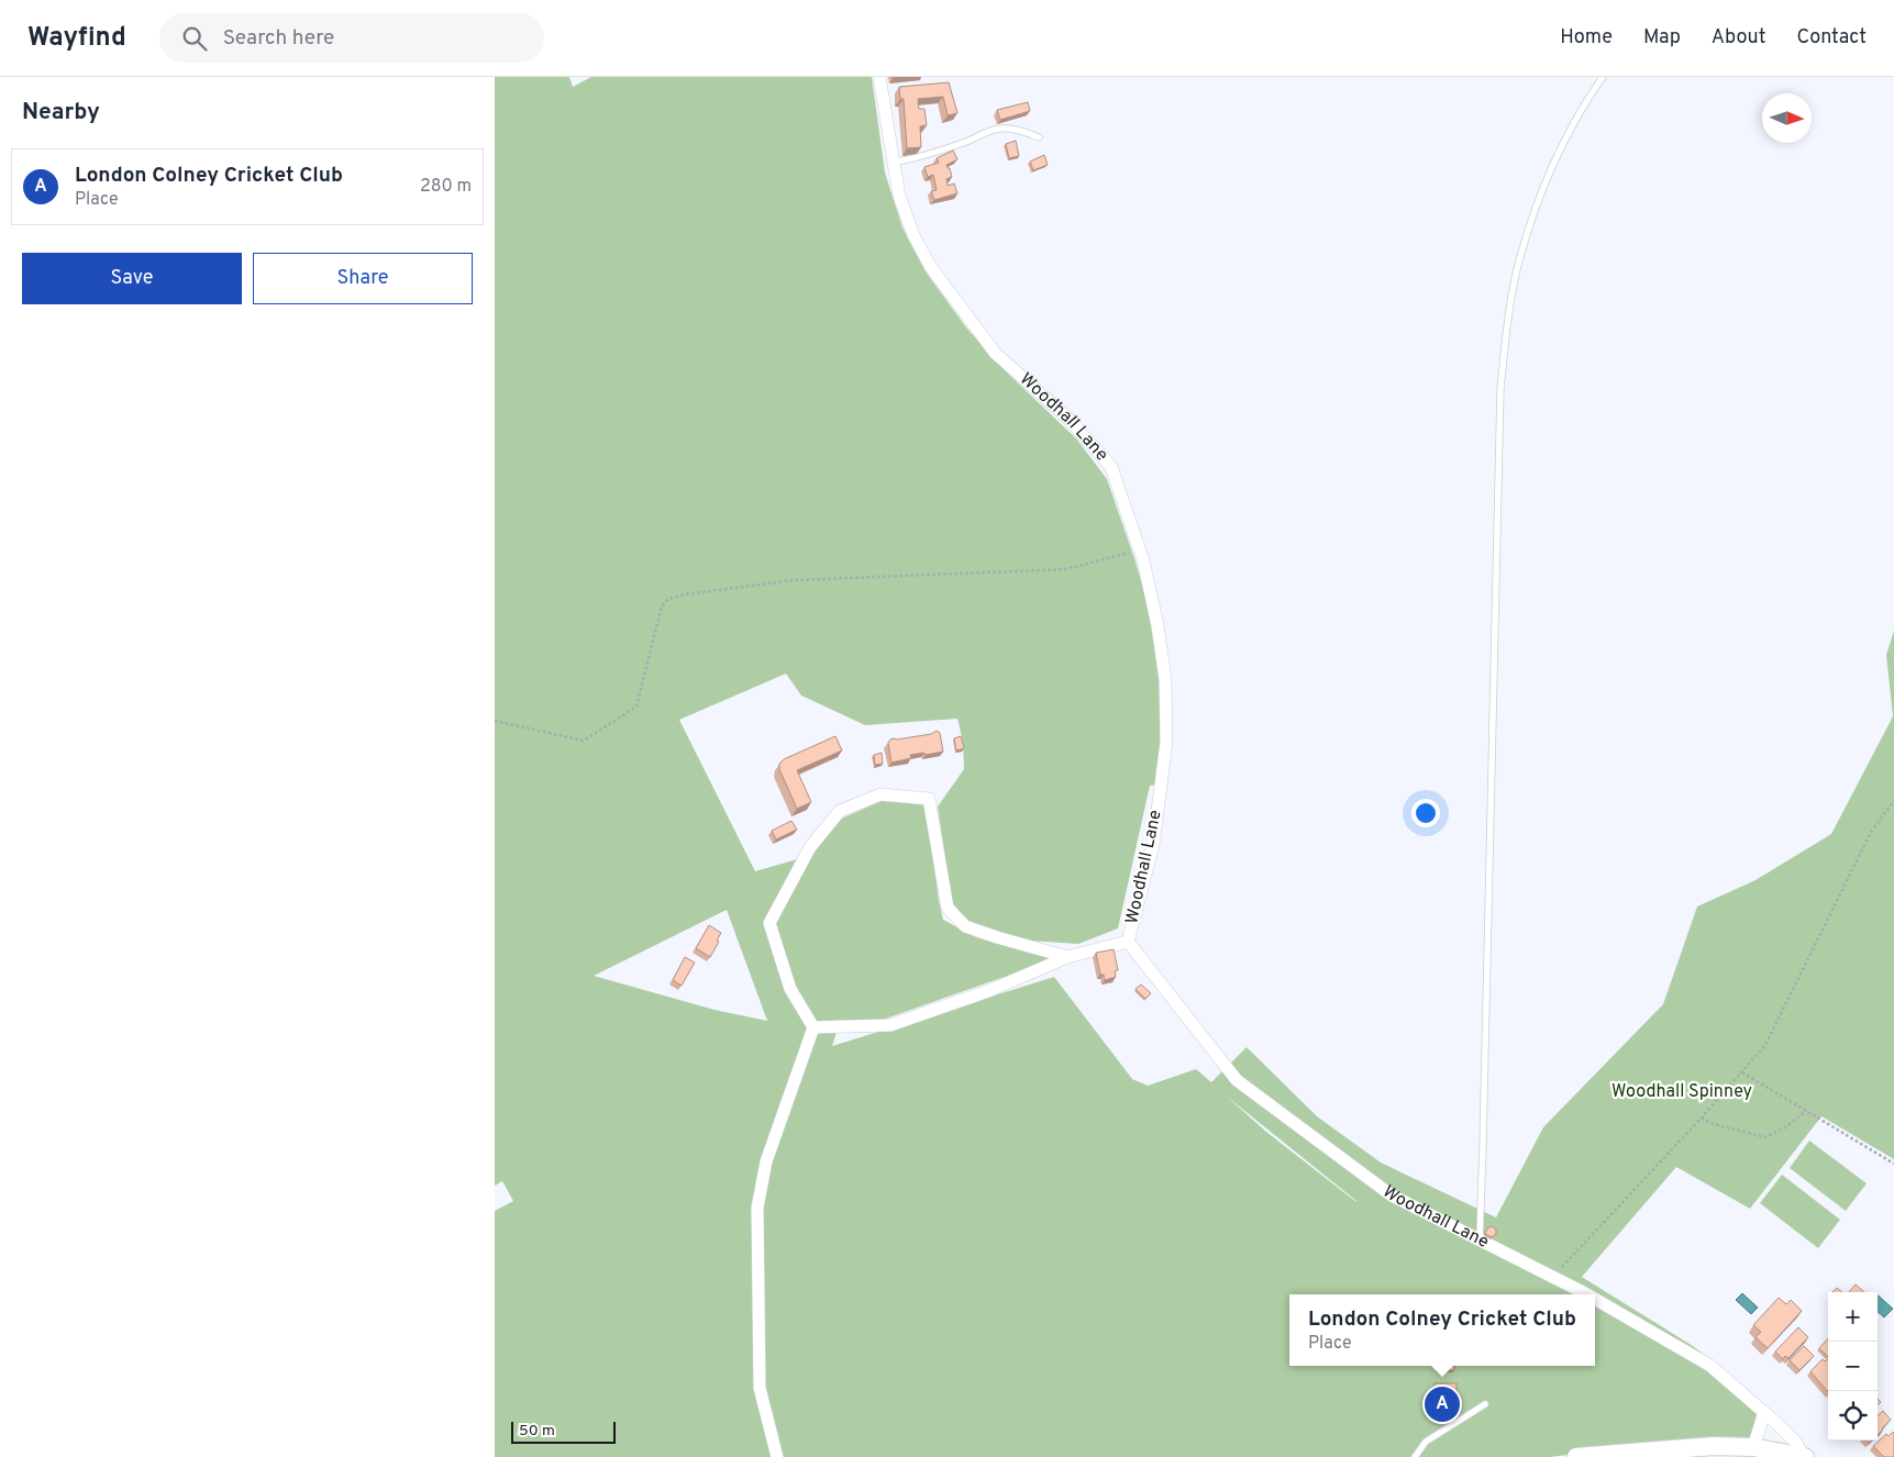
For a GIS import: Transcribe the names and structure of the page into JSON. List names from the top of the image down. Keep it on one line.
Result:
{"streets":{"street":["Woodhall Lane"]},"parks":["Woodhall Spinney"],"scale_bar":"50 m","north":"right","page":{"header":"Wayfind","search":"Search here","nav":["Home","Map","About","Contact"],"heading":"Nearby","list":[{"mark":"A","name":"London Colney Cricket Club","note":"Place","value":"280 m"}],"buttons":["Save","Share"],"map_buttons":["+","−"],"popup":["London Colney Cricket Club","Place"],"pins":"A","scale":"50 m"}}
